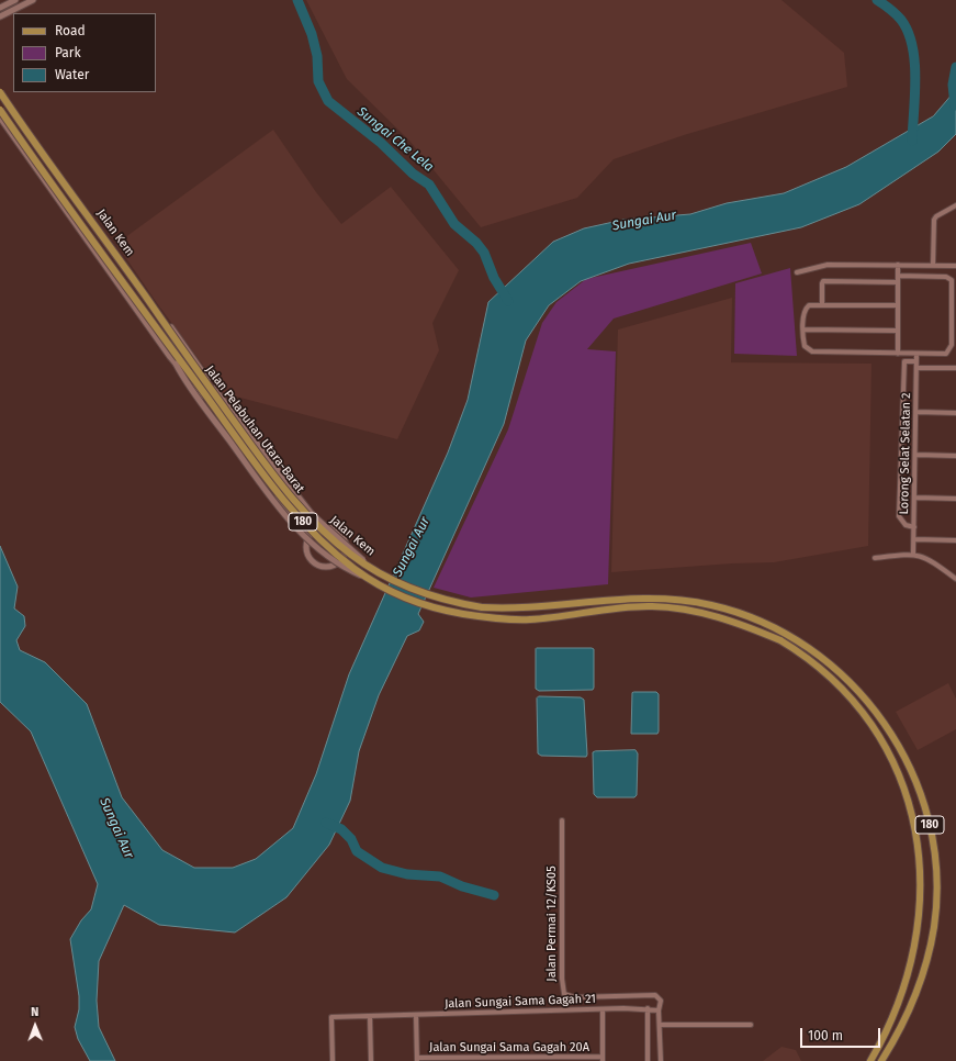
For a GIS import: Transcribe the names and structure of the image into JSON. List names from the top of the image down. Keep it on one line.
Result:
{"streets":{"main road":["Jalan Pelabuhan Utara-Barat","180"],"street":["Jalan Kem","Lorong Selat Selatan 2","Jalan Permai 12/KS05","Jalan Sungai Sama Gagah 21","Jalan Sungai Sama Gagah 20A"]},"crossings":[["Jalan Kem","Jalan Pelabuhan Utara-Barat"],["Jalan Permai 12/KS05","Jalan Sungai Sama Gagah 21"]],"water":["Sungai Che Lela","Sungai Aur"],"legend":["Road","Park","Water"],"scale_bar":"100 m","north":"top"}
